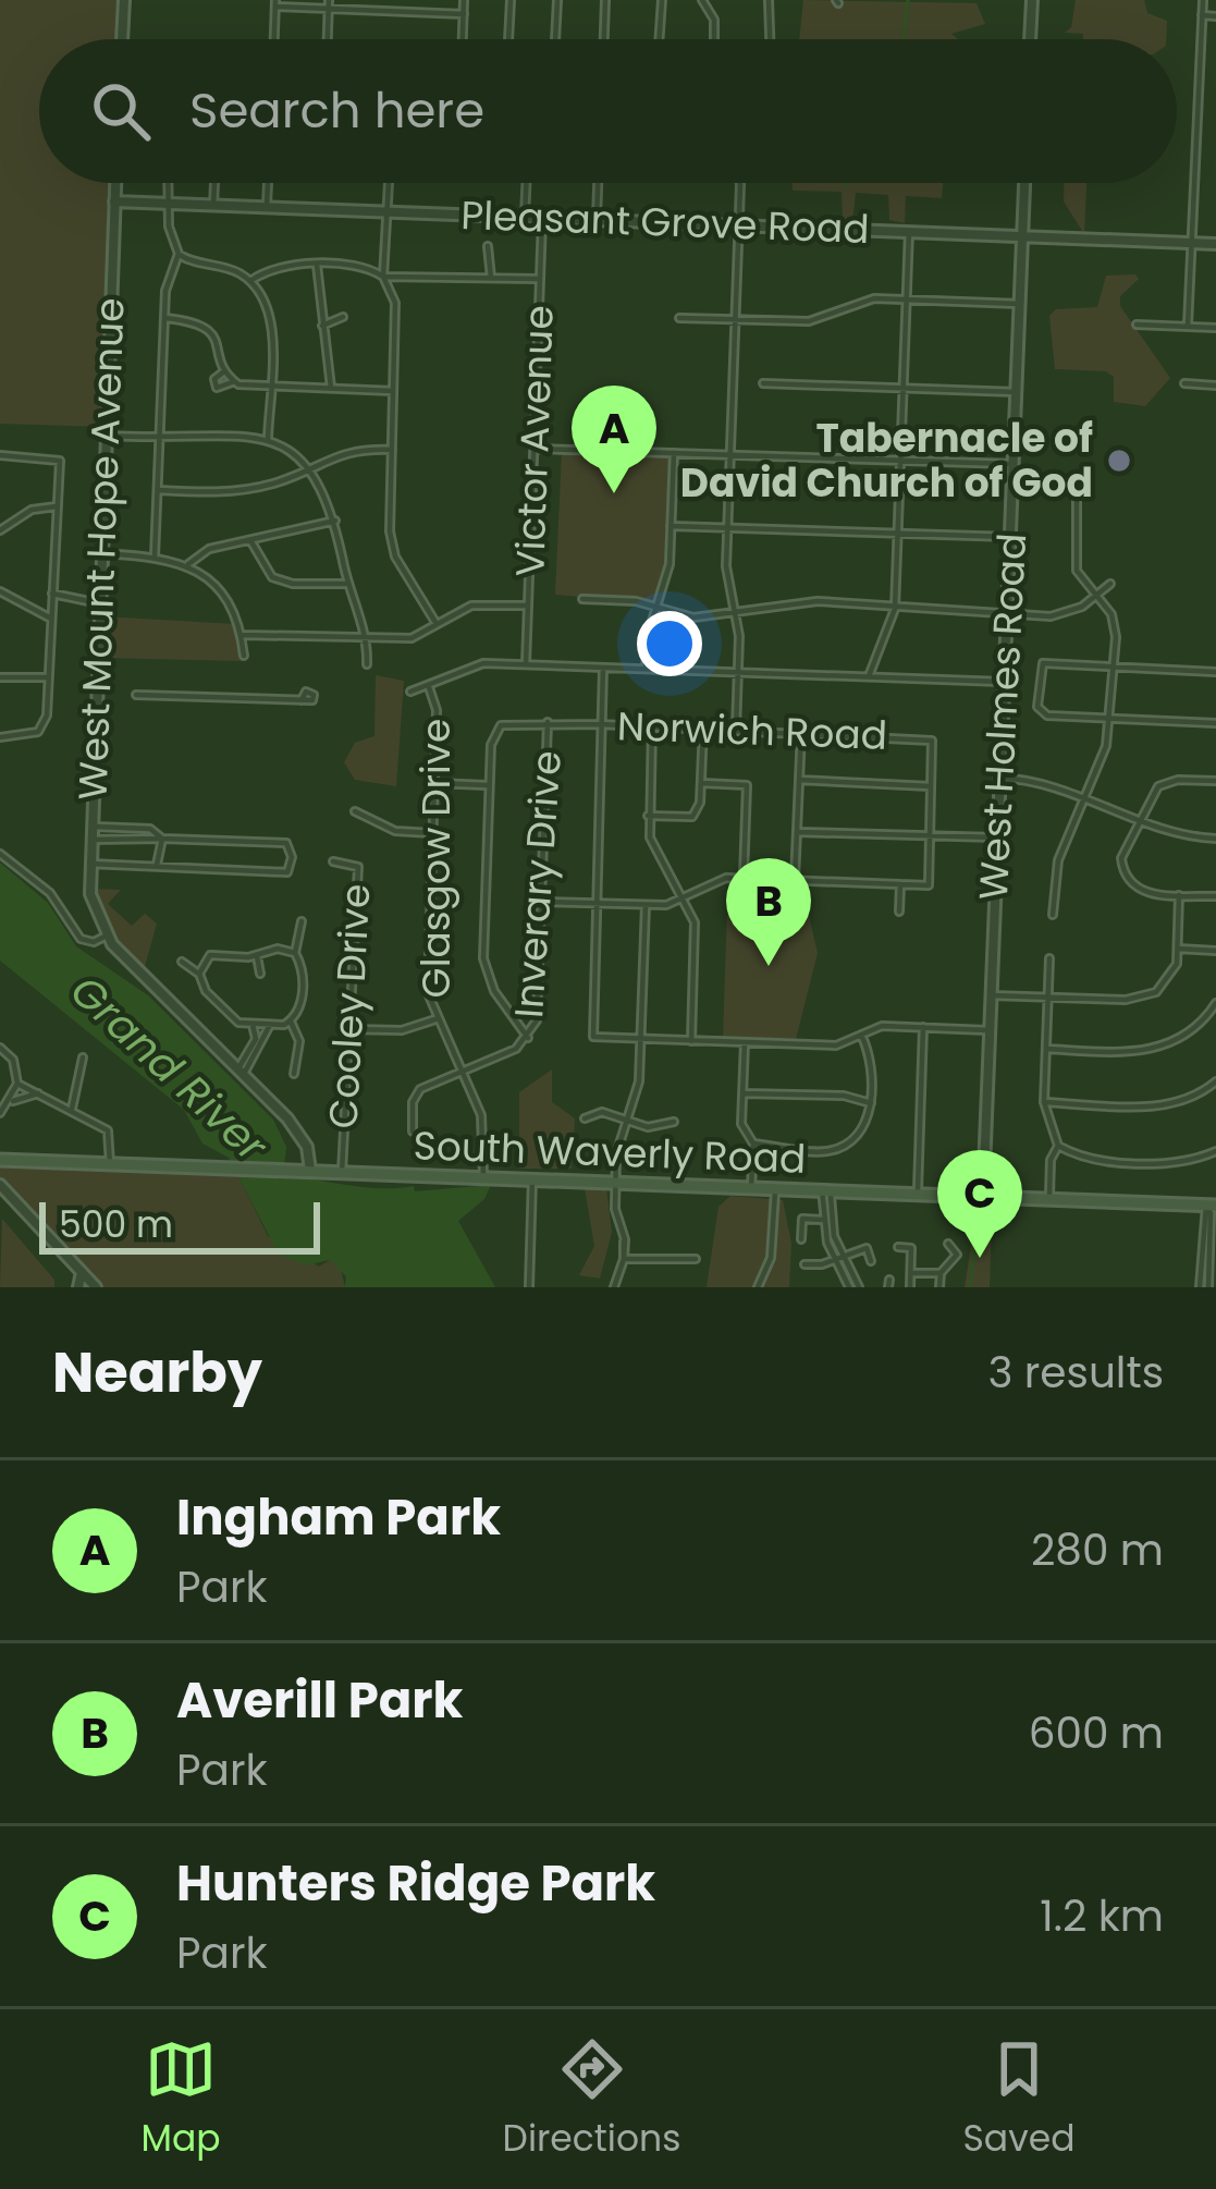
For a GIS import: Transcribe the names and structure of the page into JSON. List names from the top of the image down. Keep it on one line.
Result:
{"streets":{"main road":["South Waverly Road"],"street":["Pleasant Grove Road","Victor Avenue","West Mount Hope Avenue","West Holmes Road","Norwich Road","Glasgow Drive","Inverary Drive","Cooley Drive"]},"crossings":[["Pleasant Grove Road","Victor Avenue"],["Pleasant Grove Road","West Mount Hope Avenue"],["Pleasant Grove Road","West Holmes Road"],["West Holmes Road","South Waverly Road"],["Norwich Road","Inverary Drive"],["Glasgow Drive","Inverary Drive"],["Glasgow Drive","South Waverly Road"],["Cooley Drive","South Waverly Road"]],"water":["Grand River"],"places":["Tabernacle of David Church of God"],"scale_bar":"500 m","page":{"search":"Search here","pins":["A","B","C"],"scale":"500 m","heading":["Nearby","3 results"],"list":[{"mark":"A","name":"Ingham Park","note":"Park","value":"280 m"},{"mark":"B","name":"Averill Park","note":"Park","value":"600 m"},{"mark":"C","name":"Hunters Ridge Park","note":"Park","value":"1.2 km"}],"nav":["Map","Directions","Saved"]}}
